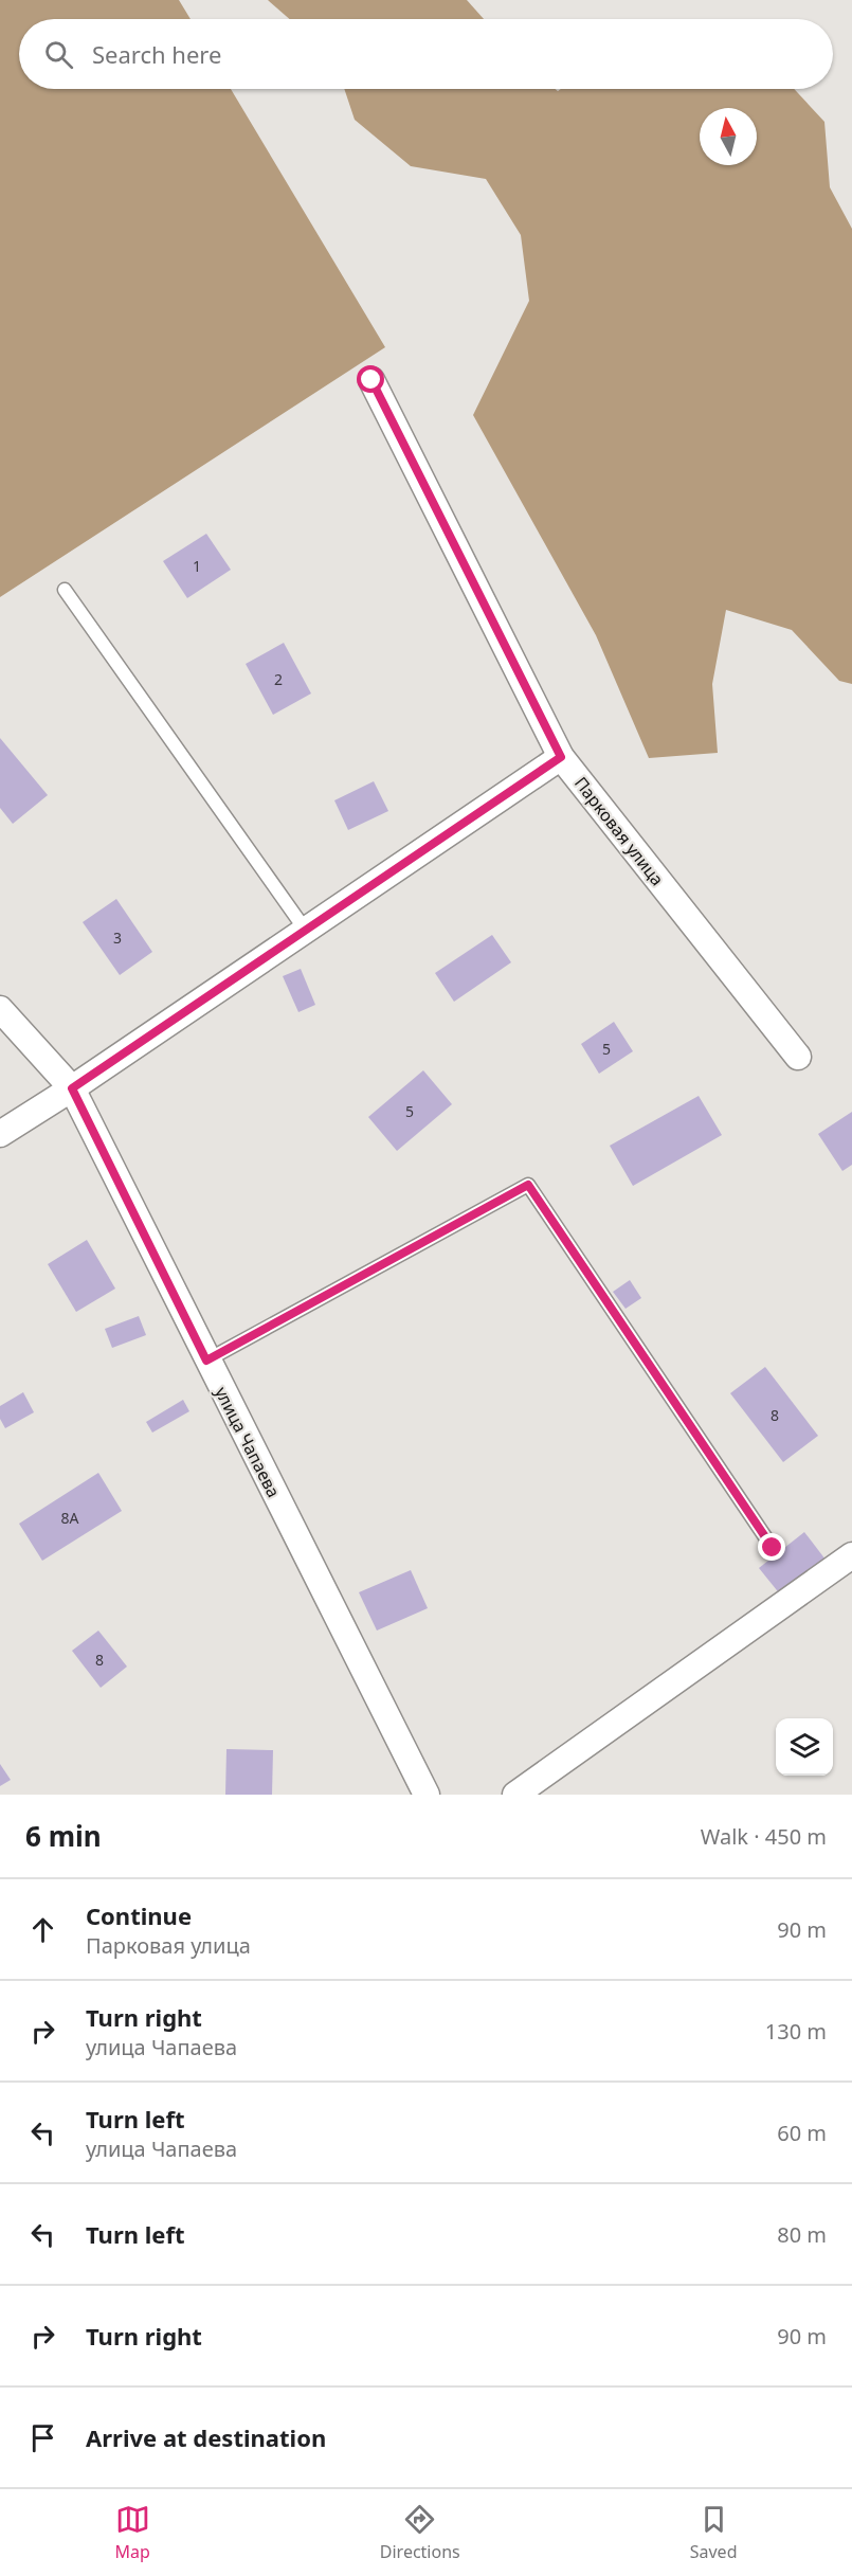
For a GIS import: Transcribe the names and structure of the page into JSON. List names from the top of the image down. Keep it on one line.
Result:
{"streets":{"street":["Парковая улица","улица Чапаева"]},"house_numbers":["1","2","3","5","5","8","8А","8"],"north":"top","page":{"search":"Search here","heading":["6 min","Walk · 450 m"],"list":[["Continue","Парковая улица","90 m"],["Turn right","улица Чапаева","130 m"],["Turn left","улица Чапаева","60 m"],["Turn left","80 m"],["Turn right","90 m"],"Arrive at destination"],"nav":["Map","Directions","Saved"]}}
